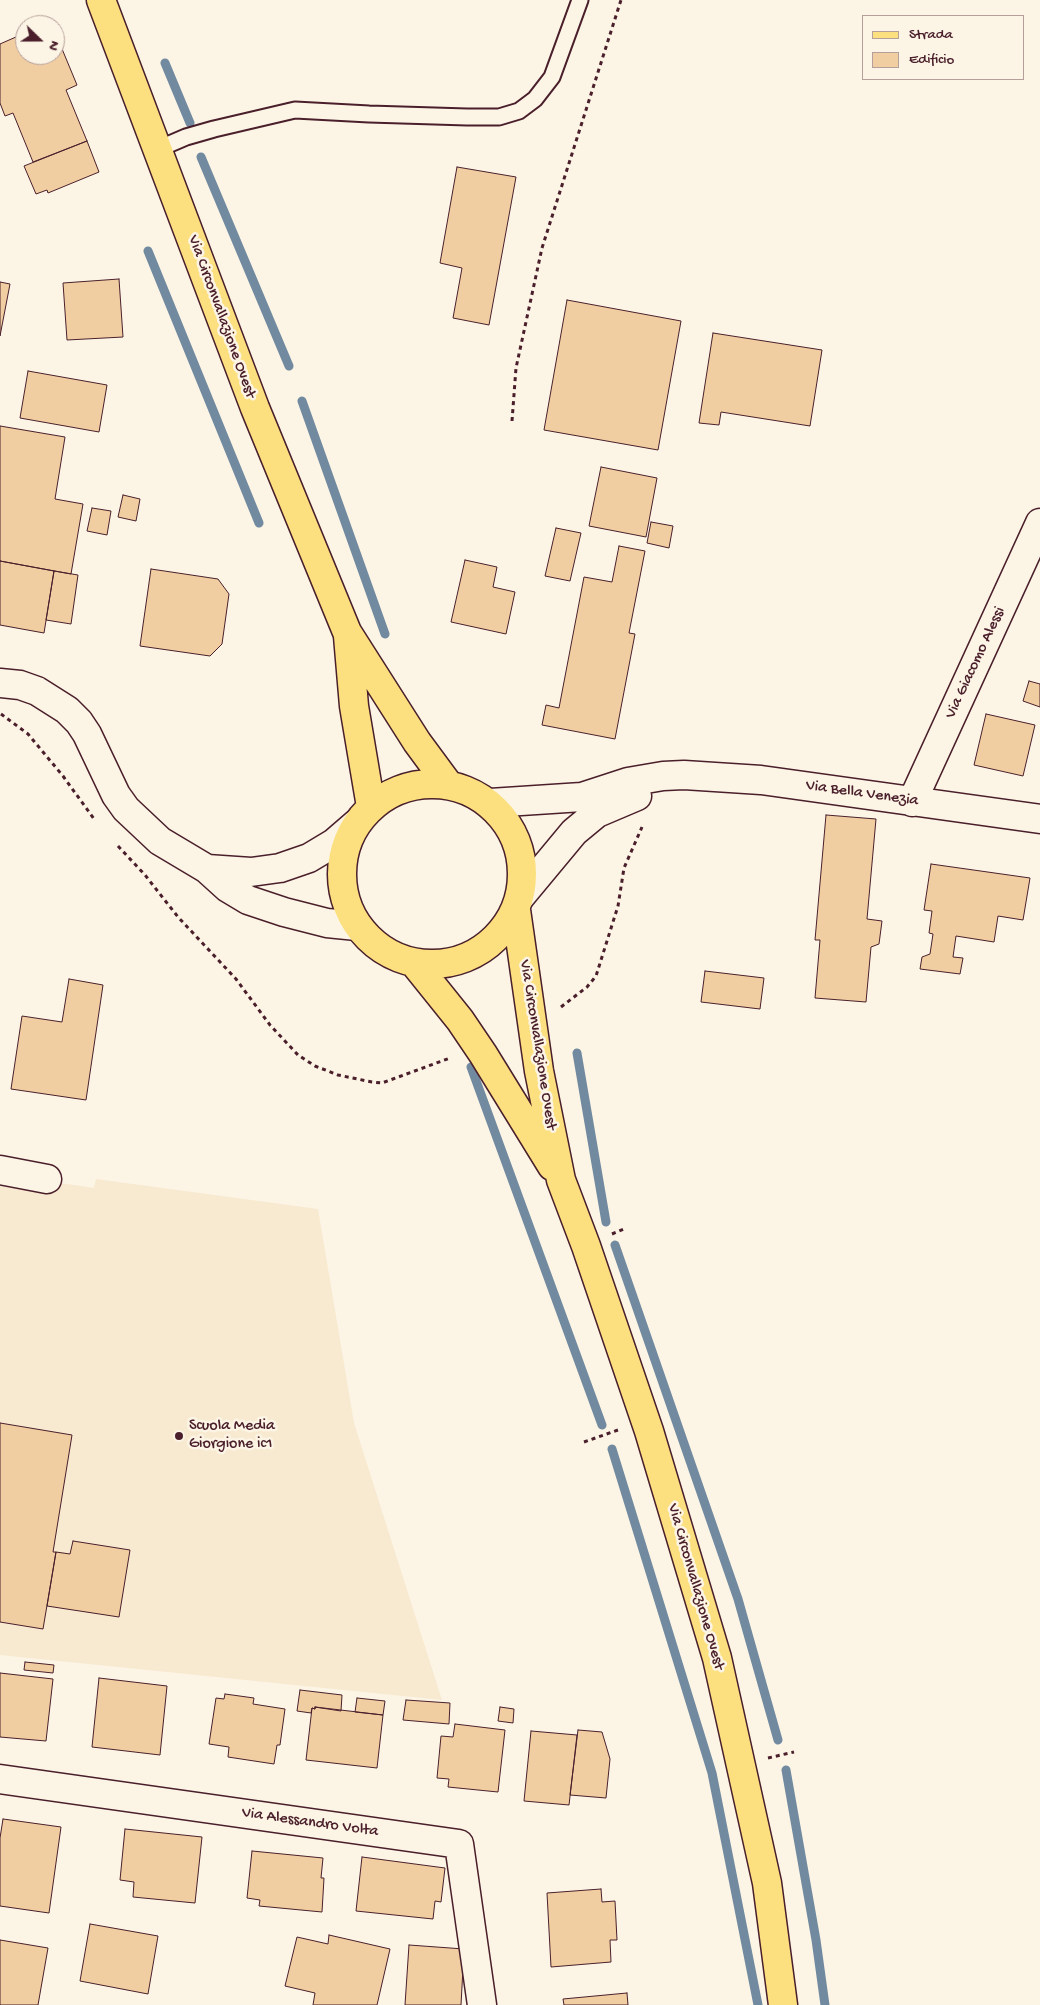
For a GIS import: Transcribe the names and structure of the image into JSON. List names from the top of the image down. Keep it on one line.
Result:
{"streets":{"main road":["Via Circonvallazione Ovest"],"street":["Via Giacomo Alessi","Via Bella Venezia","Via Alessandro Volta"]},"crossings":[["Via Circonvallazione Ovest","Via Bella Venezia"],["Via Giacomo Alessi","Via Bella Venezia"]],"places":["Scuola Media Giorgione ic1"],"legend":["Strada","Edificio"],"north":"right"}
